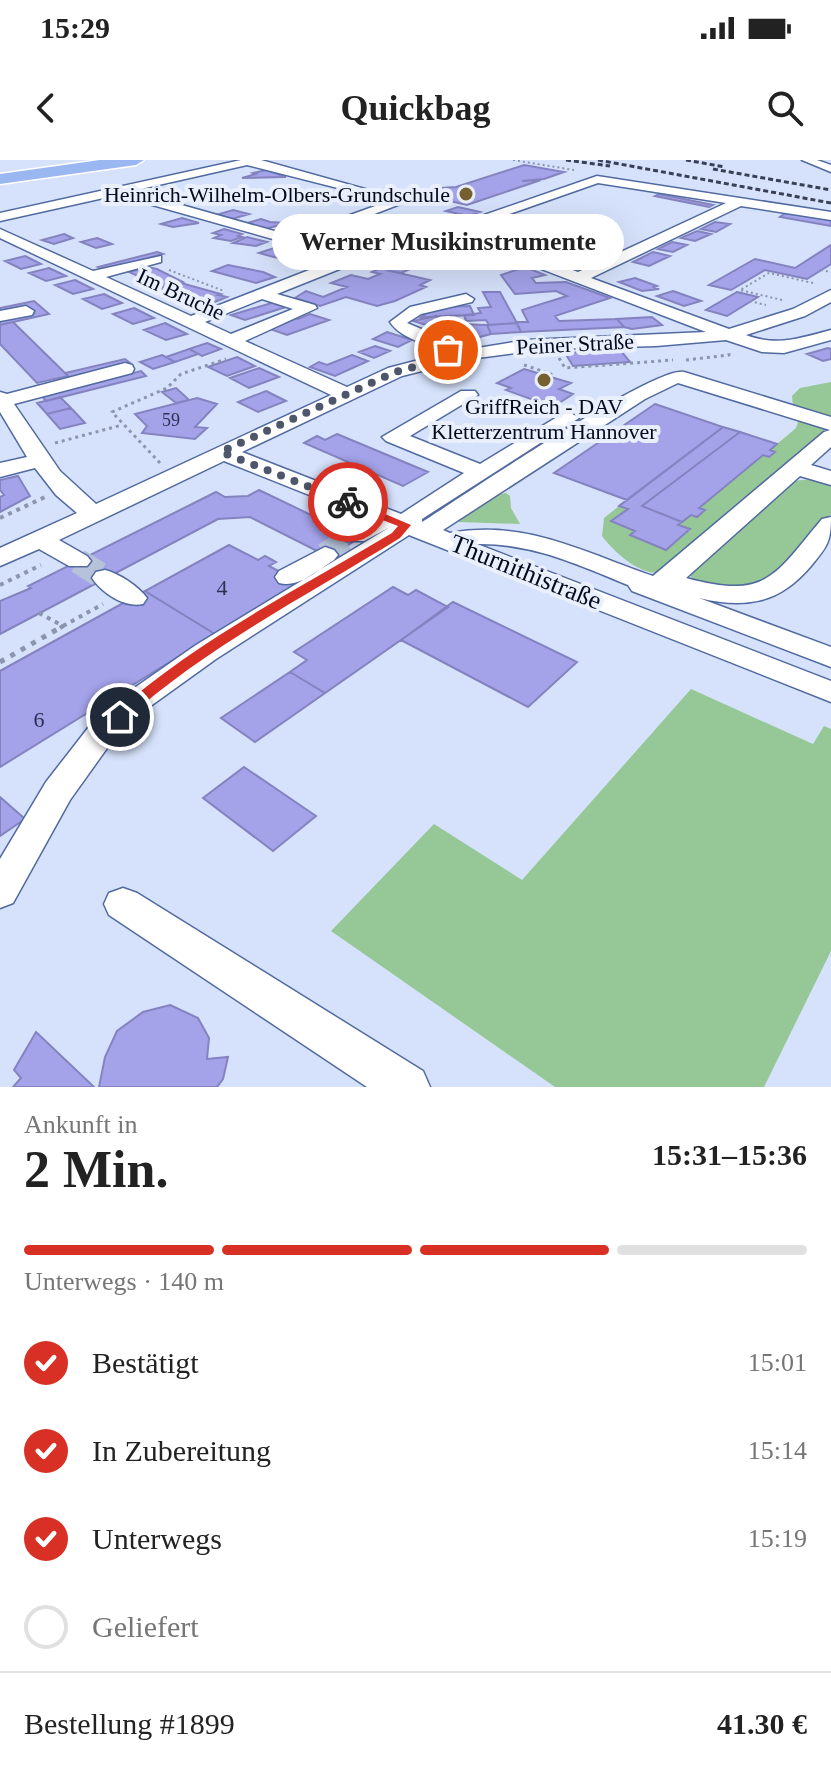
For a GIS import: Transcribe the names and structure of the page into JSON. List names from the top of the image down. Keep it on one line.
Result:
{"streets":{"street":["Im Bruche","Peiner Straße","Thurnithistraße"]},"crossings":[["Im Bruche","Peiner Straße"],["Peiner Straße","Thurnithistraße"]],"places":["Heinrich-Wilhelm-Olbers-Grundschule","Werner Musikinstrumente","GriffReich - DAV Kletterzentrum Hannover"],"house_numbers":["59","4","6"],"page":{"status":"15:29","header":"Quickbag","bubble":"Werner Musikinstrumente","heading":["2 Min.","Ankunft in","15:31–15:36"],"panel":["Bestellung #1899","41.30 €"],"bar":"Unterwegs · 140 m","list":[["Bestätigt","15:01"],["In Zubereitung","15:14"],["Unterwegs","15:19"],"Geliefert"]}}
